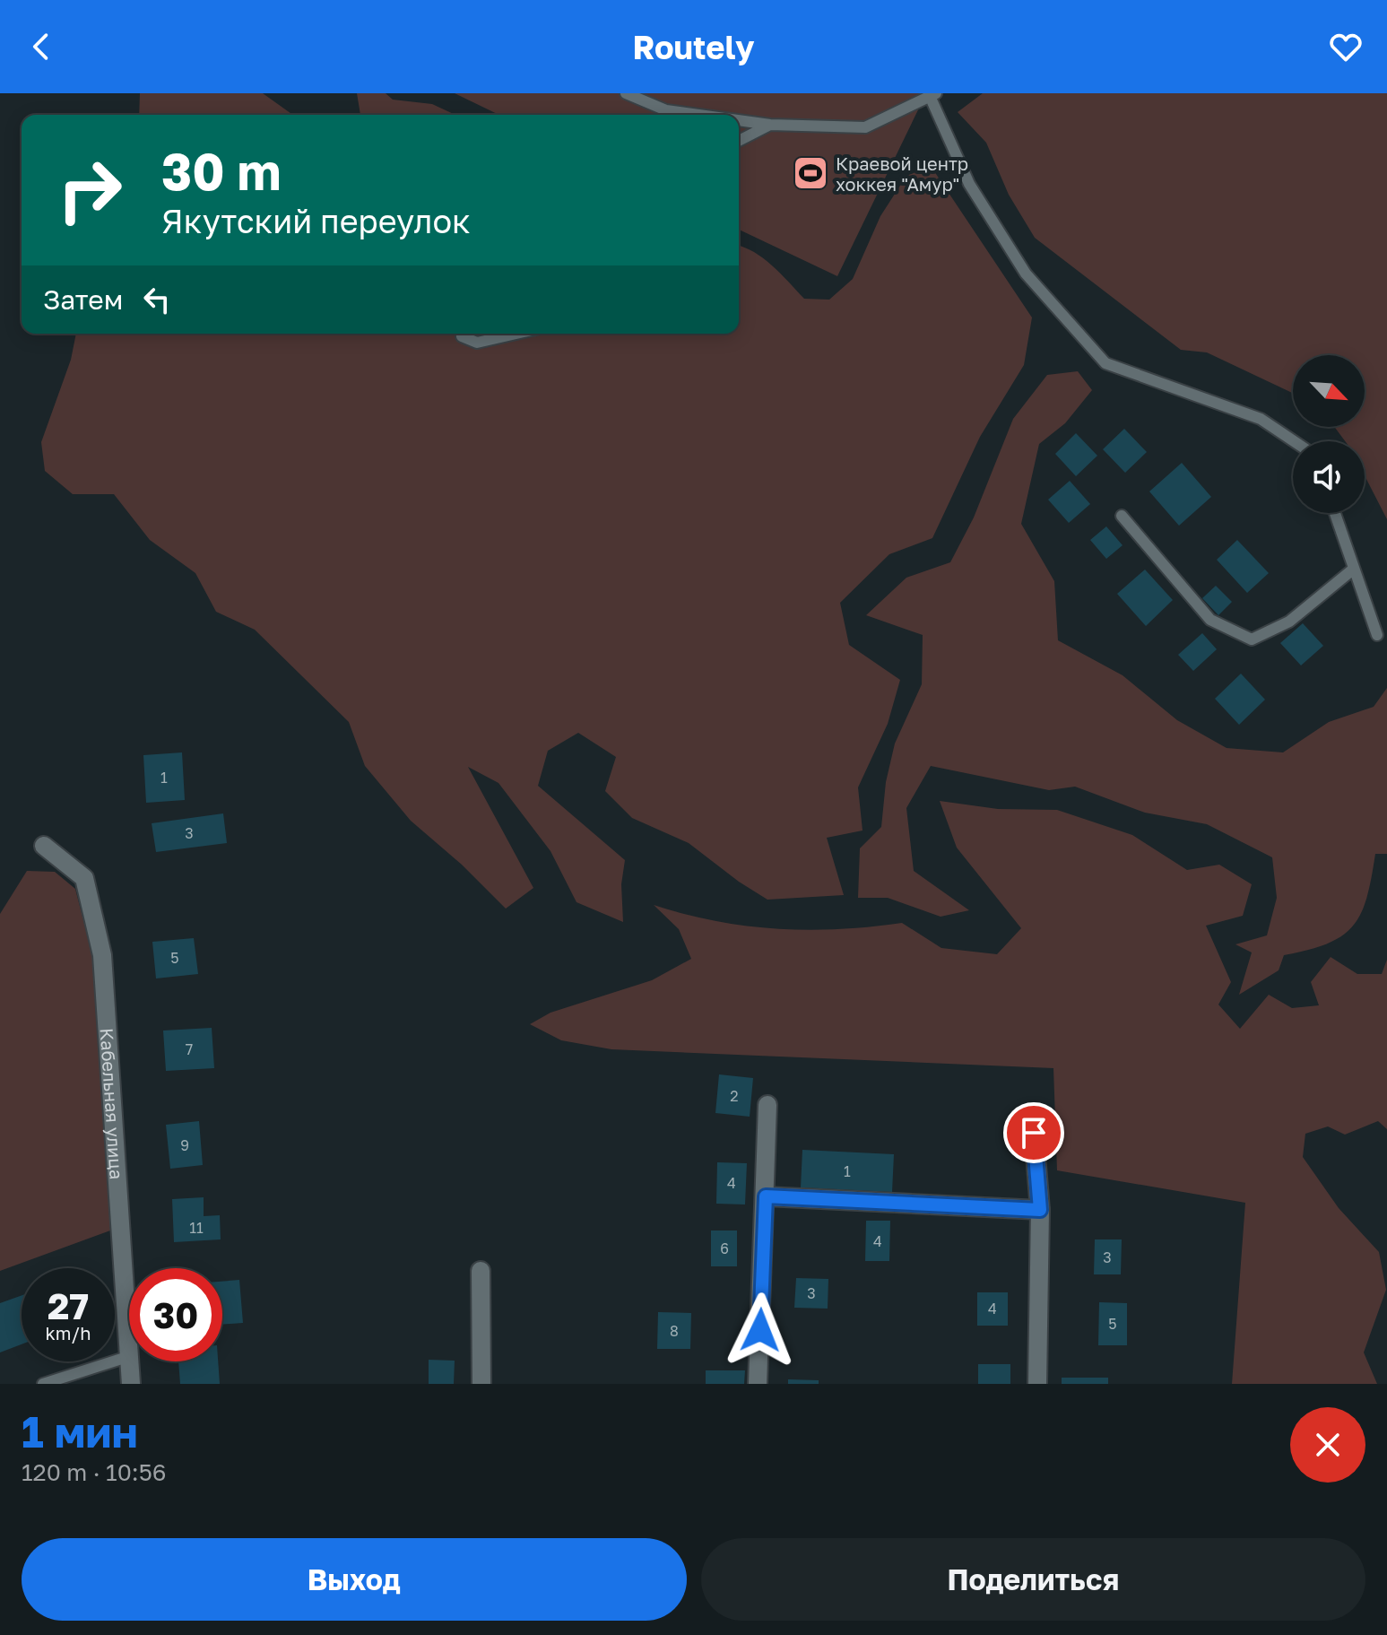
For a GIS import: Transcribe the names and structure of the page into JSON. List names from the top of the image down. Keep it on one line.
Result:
{"streets":{"street":["Кабельная улица"]},"places":{"sports":["Краевой центр хоккея \"Амур\""]},"house_numbers":["1","3","5","7","2","9","1","4","11","4","6","3","3","4","5","8"],"north":"bottom right","page":{"header":"Routely","turn":["30 m","Якутский переулок"],"then":"Затем","speed":"27 km/h","limit":"30","heading":["1 мин","120 m · 10:56"],"buttons":["Выход","Поделиться"]}}
